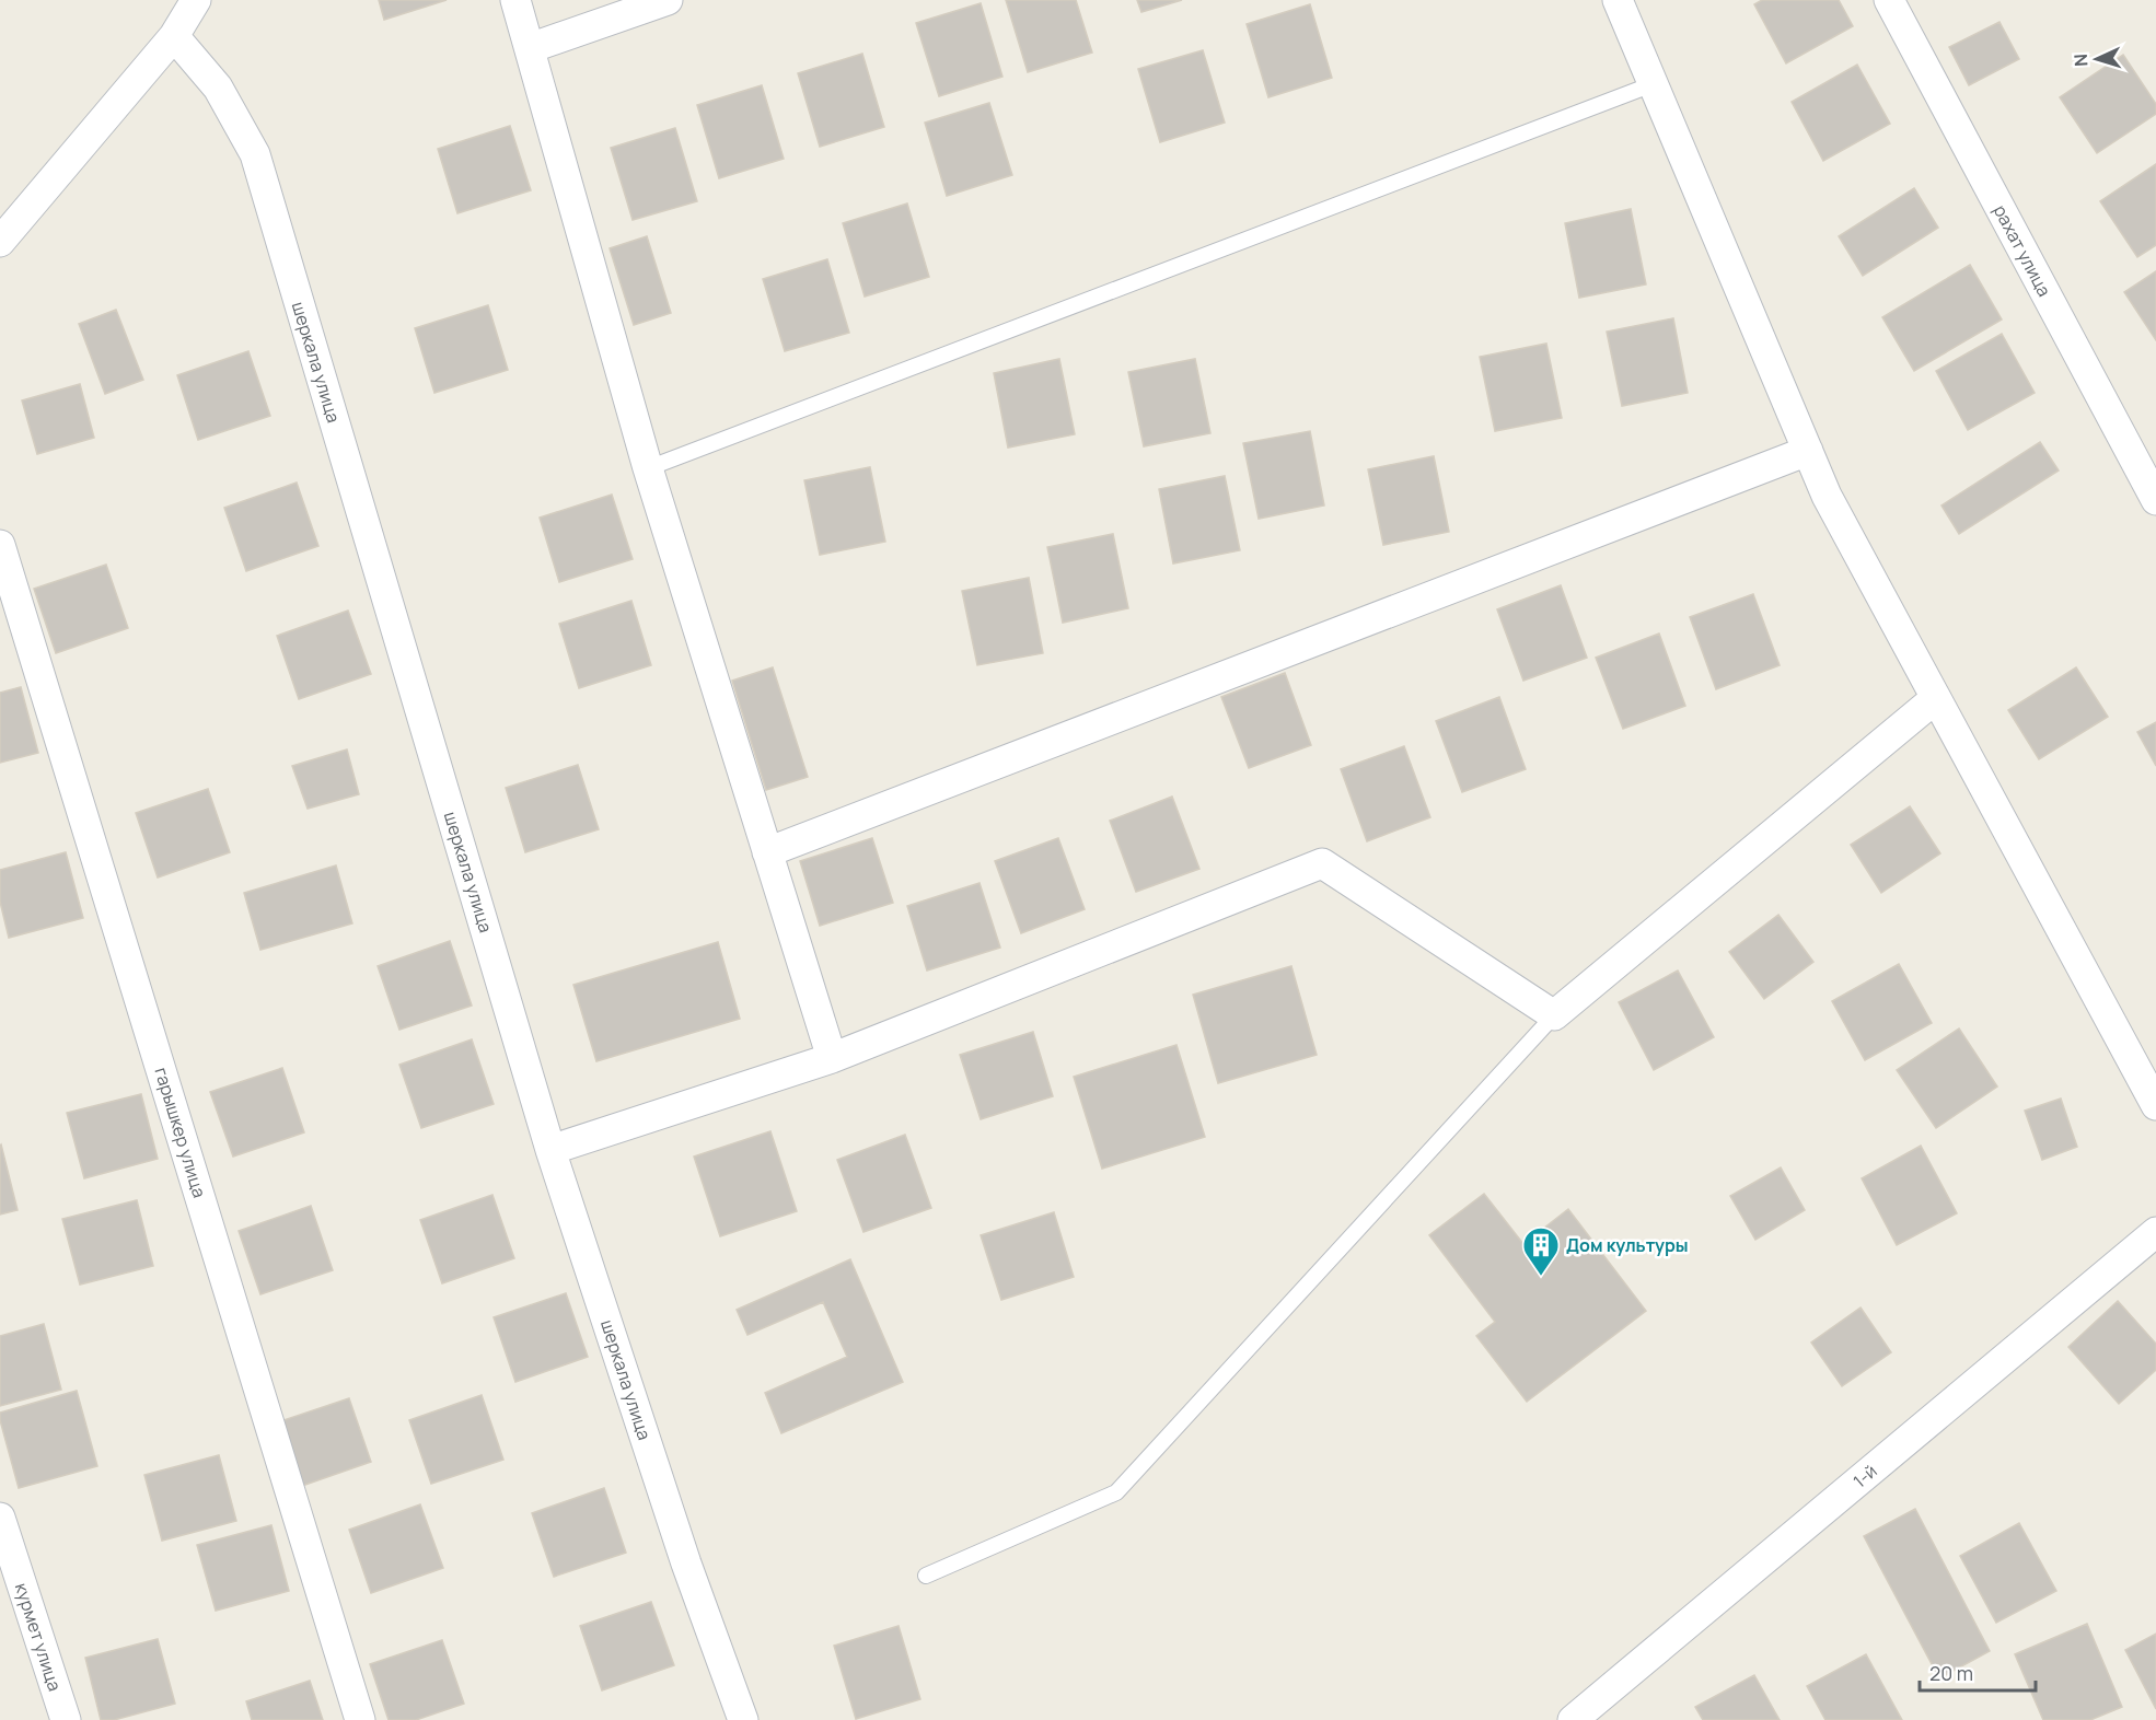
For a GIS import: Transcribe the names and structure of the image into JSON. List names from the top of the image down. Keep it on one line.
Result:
{"streets":{"street":["рахат улица","шеркала улица","гарышкер улица","1-й","курмет улица"]},"places":{"building":["Дом культуры"]},"scale_bar":"20 m","north":"left"}
